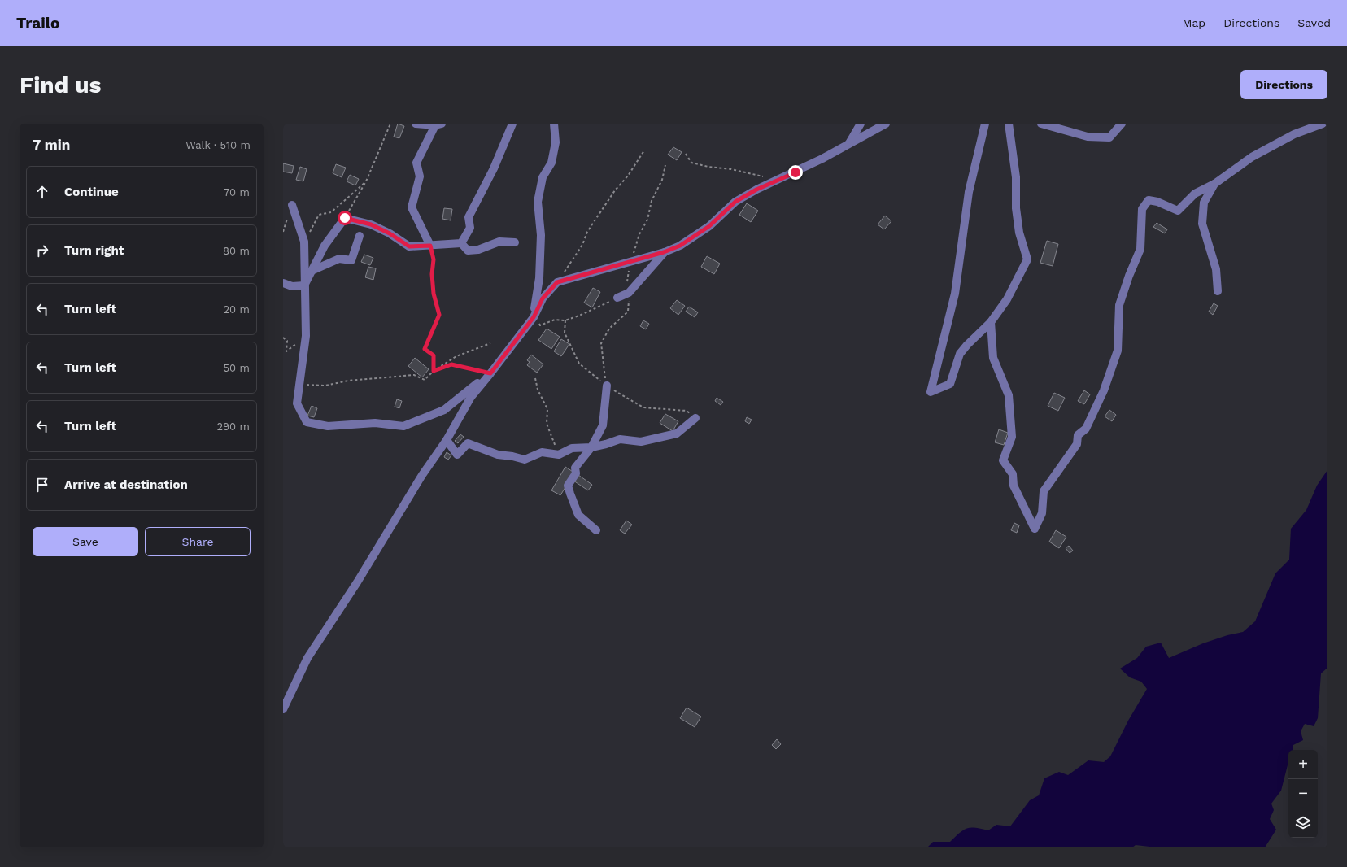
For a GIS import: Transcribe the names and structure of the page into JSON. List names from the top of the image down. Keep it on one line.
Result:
{"page":{"header":"Trailo","nav":["Map","Directions","Saved"],"buttons":["Directions",["Save","Share"]],"title":"Find us","heading":["7 min","Walk · 510 m"],"list":[["Continue","70 m"],["Turn right","80 m"],["Turn left","20 m"],["Turn left","50 m"],["Turn left","290 m"],"Arrive at destination"],"map_buttons":["+","−"]}}
